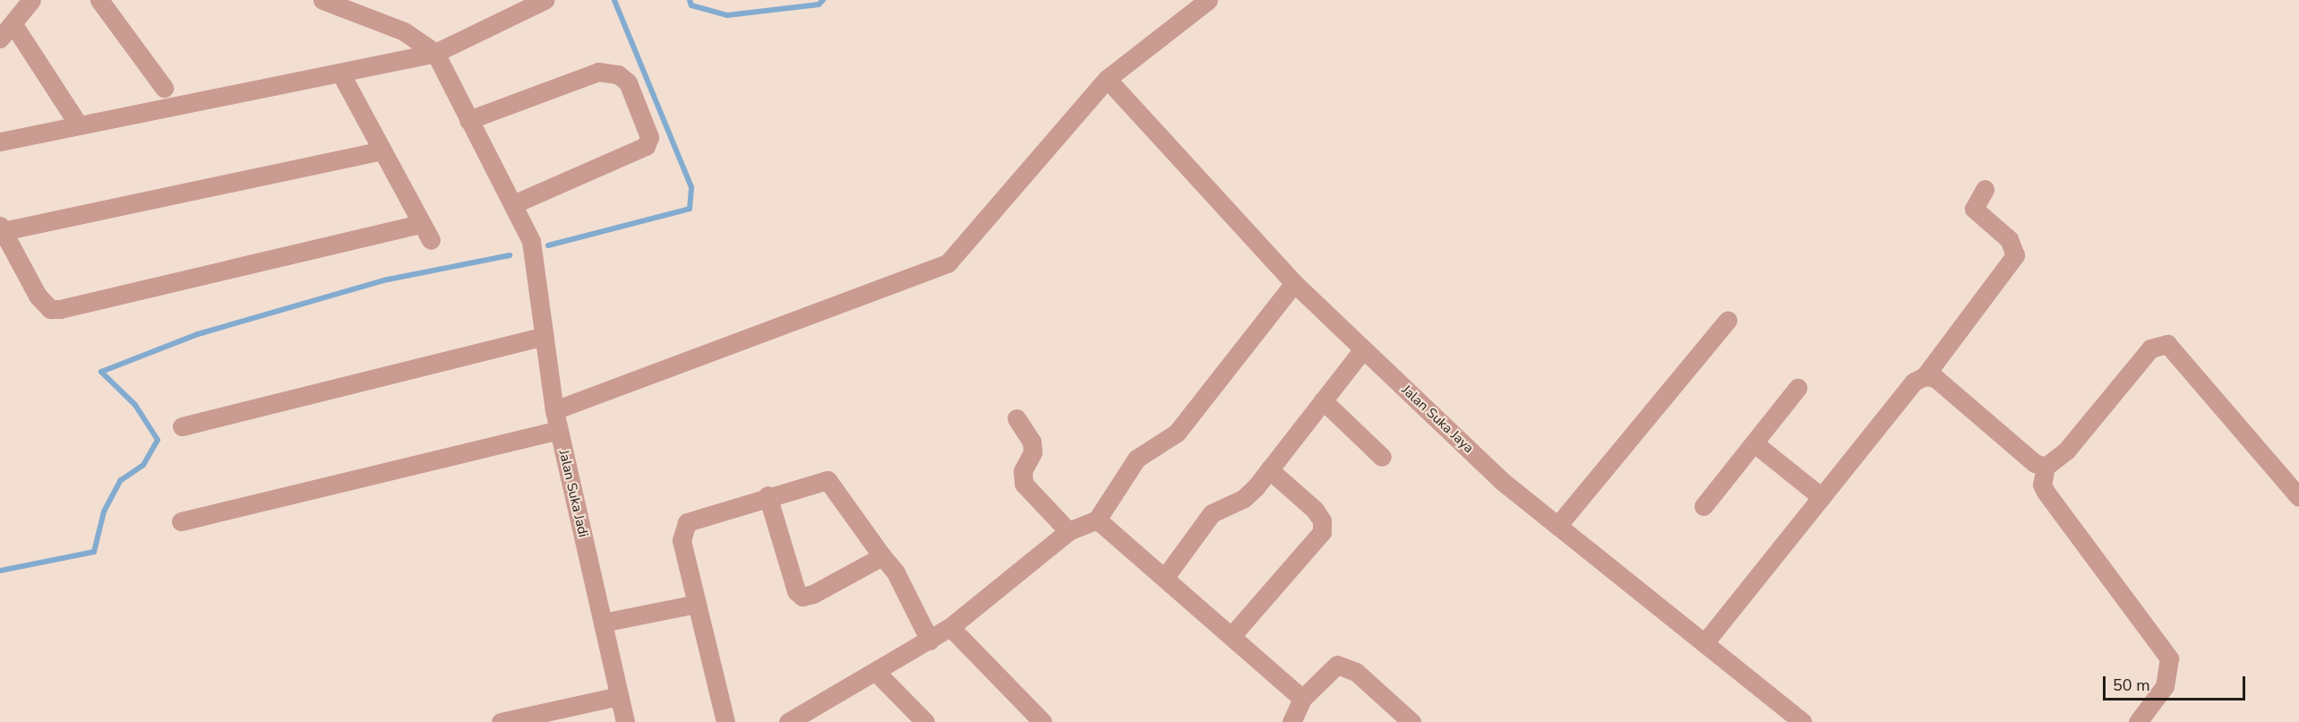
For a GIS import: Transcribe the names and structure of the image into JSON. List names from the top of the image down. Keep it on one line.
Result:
{"streets":{"street":["Jalan Suka Jaya","Jalan Suka Jadi"]},"scale_bar":"50 m"}
